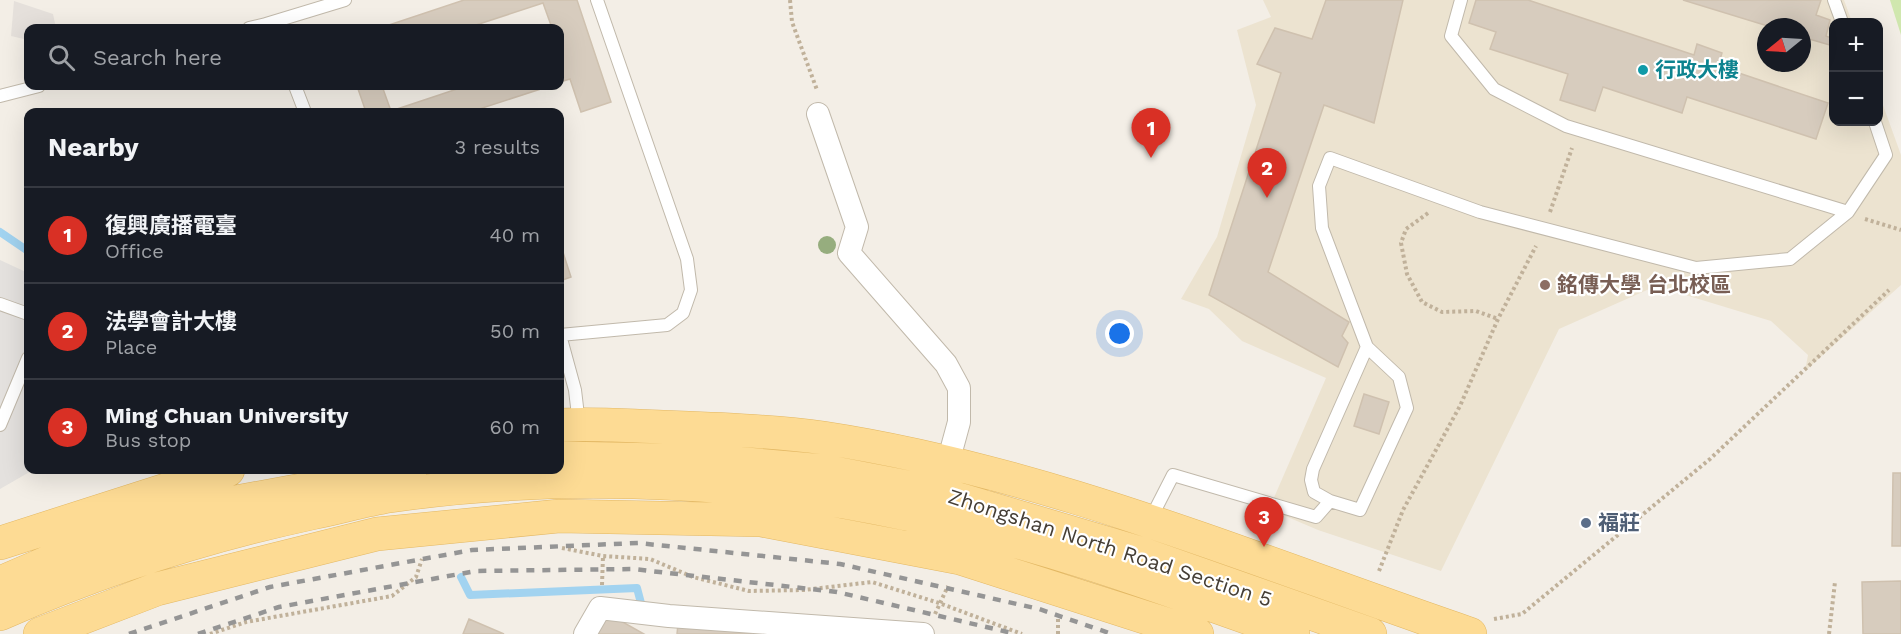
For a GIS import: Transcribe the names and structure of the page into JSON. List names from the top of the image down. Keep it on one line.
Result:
{"streets":{"main road":["Zhongshan North Road Section 5"]},"places":["行政大樓","銘傳大學 台北校區","福莊"],"north":"left","page":{"map_buttons":["+","−"],"search":"Search here","pins":["1","2","3"],"heading":["Nearby","3 results"],"list":[{"mark":"1","name":"復興廣播電臺","note":"Office","value":"40 m"},{"mark":"2","name":"法學會計大樓","note":"Place","value":"50 m"},{"mark":"3","name":"Ming Chuan University","note":"Bus stop","value":"60 m"}]}}
